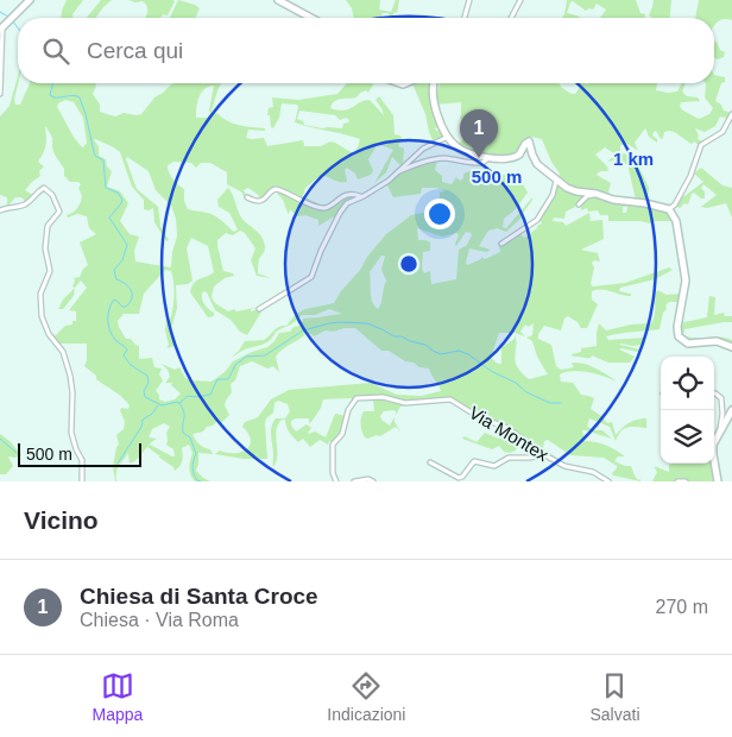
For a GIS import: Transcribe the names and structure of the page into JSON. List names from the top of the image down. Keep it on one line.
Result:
{"streets":{"street":["Via Montex"]},"scale_bar":"500 m","page":{"search":"Cerca qui","pins":"1","scale":"500 m","heading":"Vicino","list":[{"mark":"1","name":"Chiesa di Santa Croce","note":"Chiesa · Via Roma","value":"270 m"}],"nav":["Mappa","Indicazioni","Salvati"]},"rings":["1 km","500 m"]}
